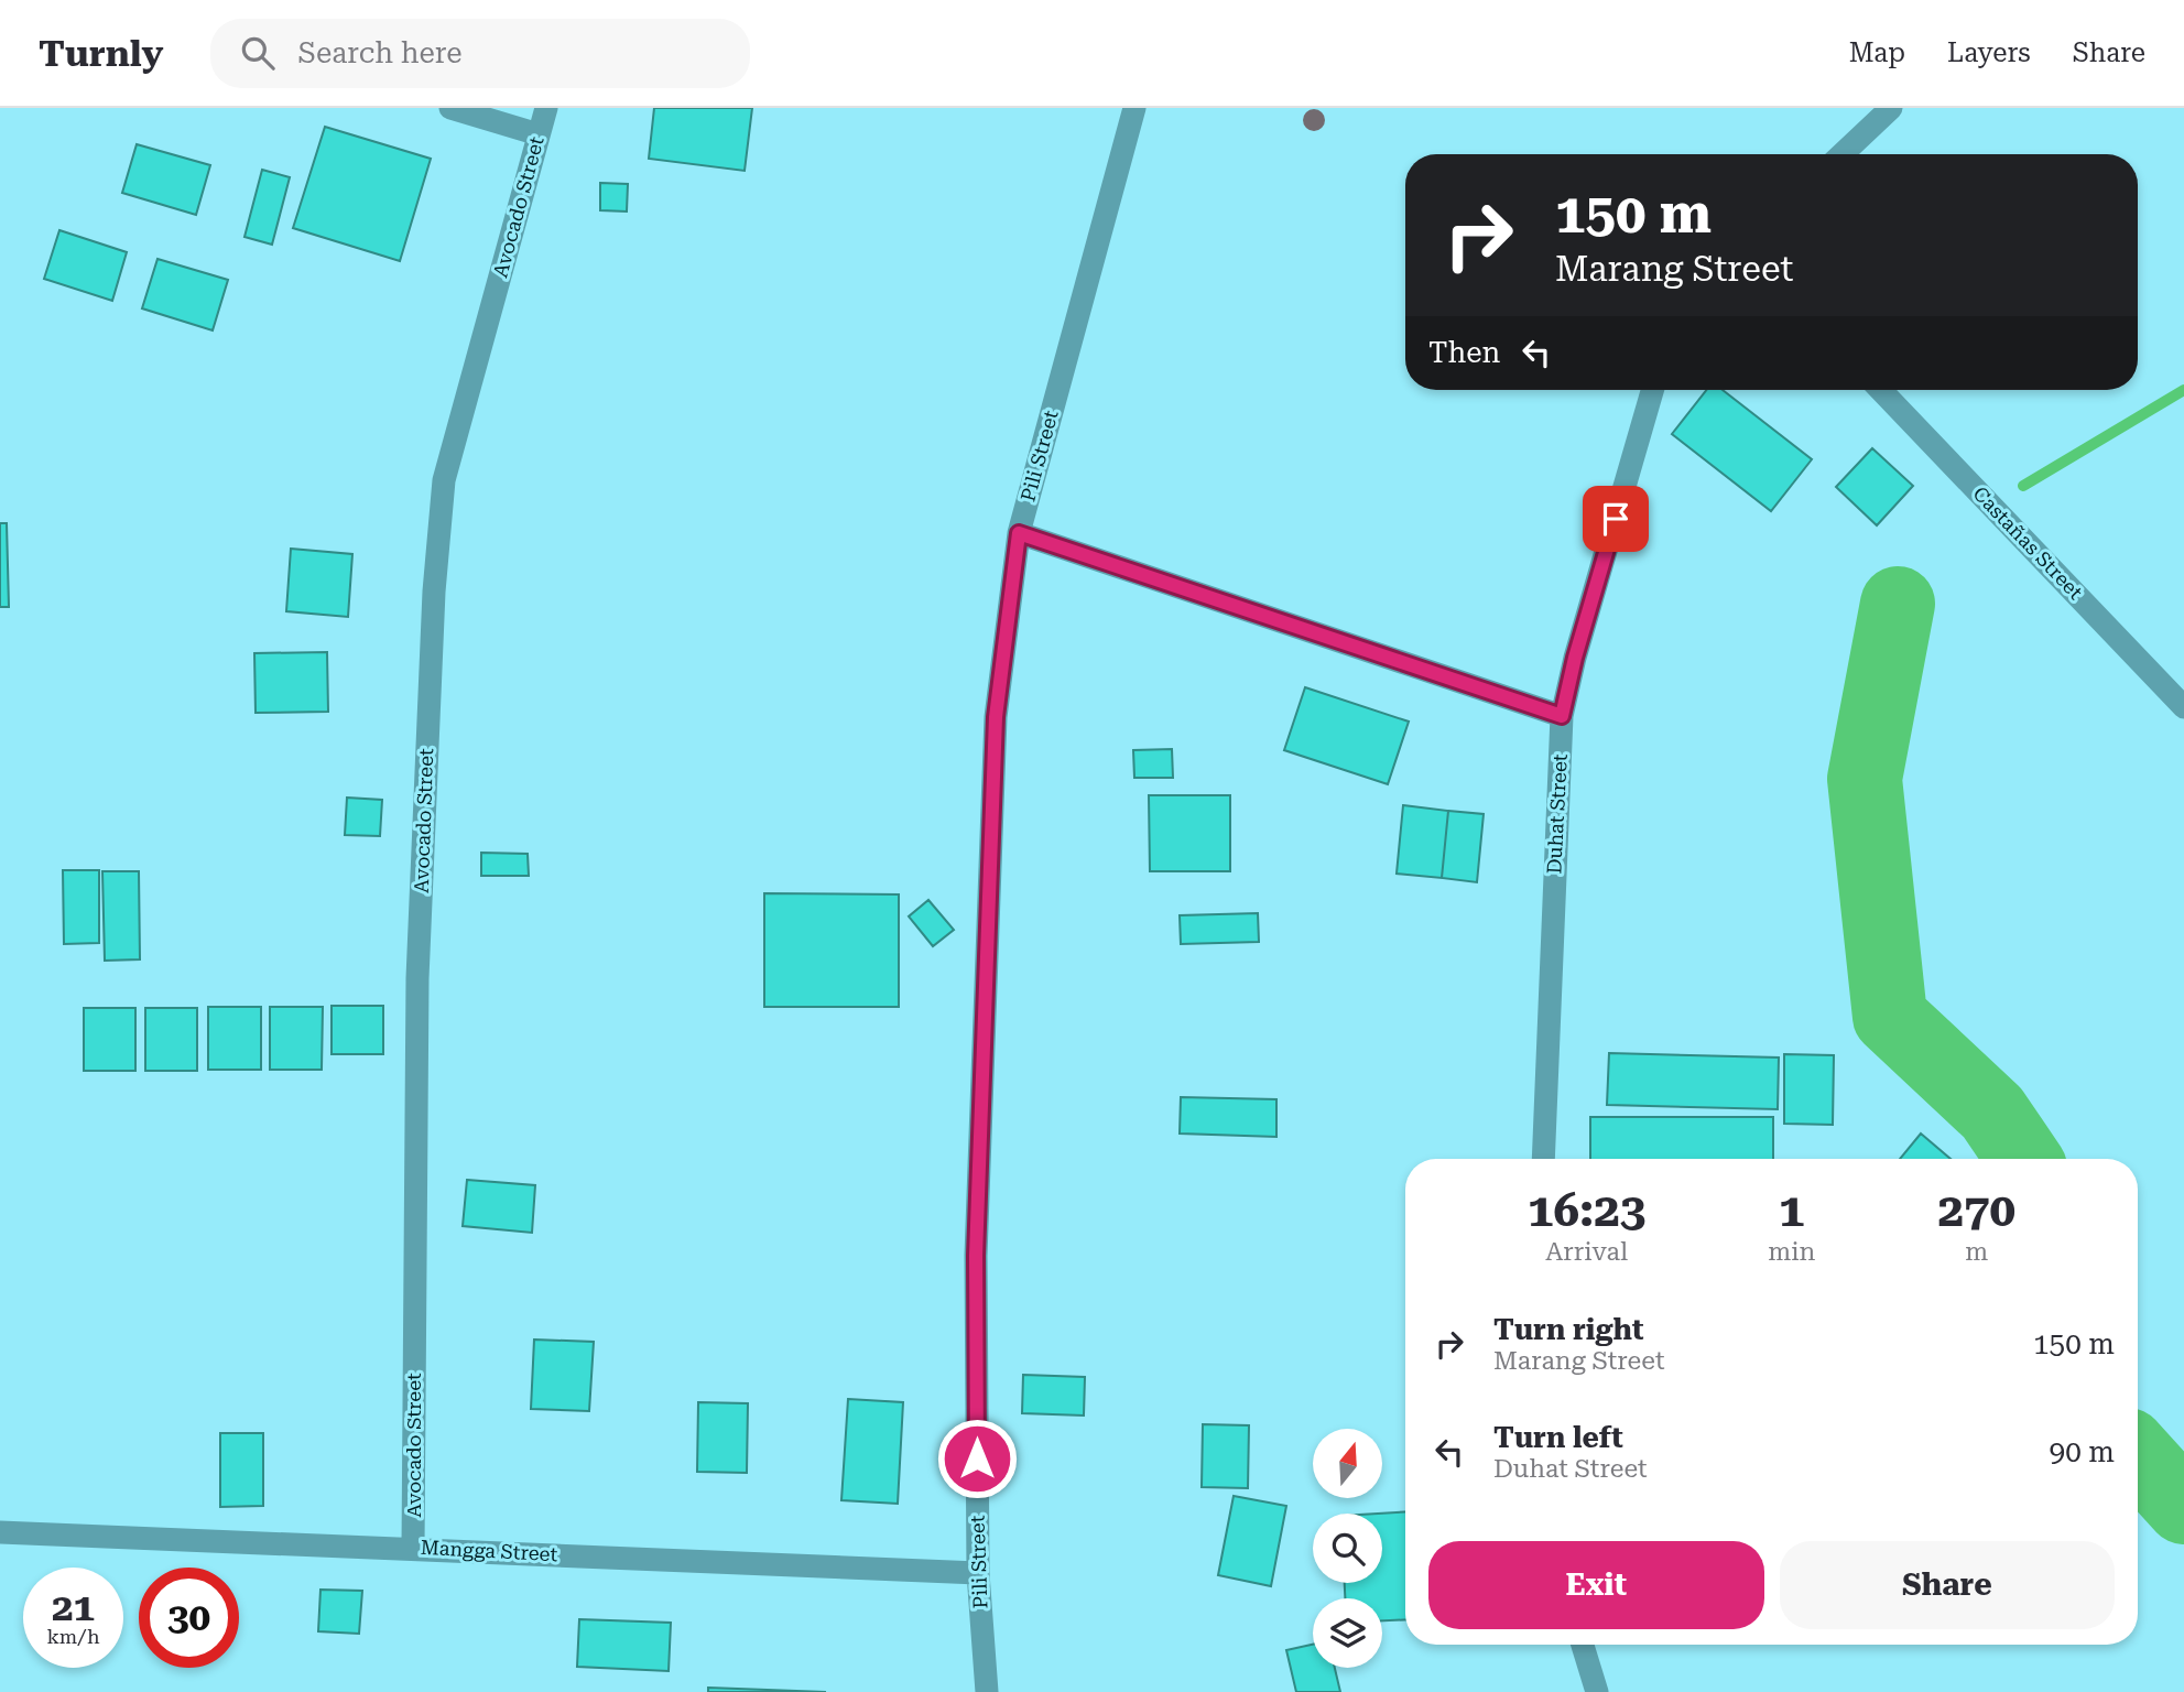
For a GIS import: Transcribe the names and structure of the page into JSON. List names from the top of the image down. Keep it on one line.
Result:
{"streets":{"street":["Avocado Street","Pili Street","Castañas Street","Duhat Street","Mangga Street"]},"crossings":[["Avocado Street","Mangga Street"],["Pili Street","Mangga Street"]],"north":"top","page":{"header":"Turnly","search":"Search here","nav":["Map","Layers","Share"],"turn":["150 m","Marang Street"],"then":"Then","eta":["16:23","Arrival","1","min","270","m"],"list":[{"name":"Turn right","note":"Marang Street","value":"150 m"},{"name":"Turn left","note":"Duhat Street","value":"90 m"}],"buttons":["Exit","Share"],"speed":"21 km/h","limit":"30"}}
